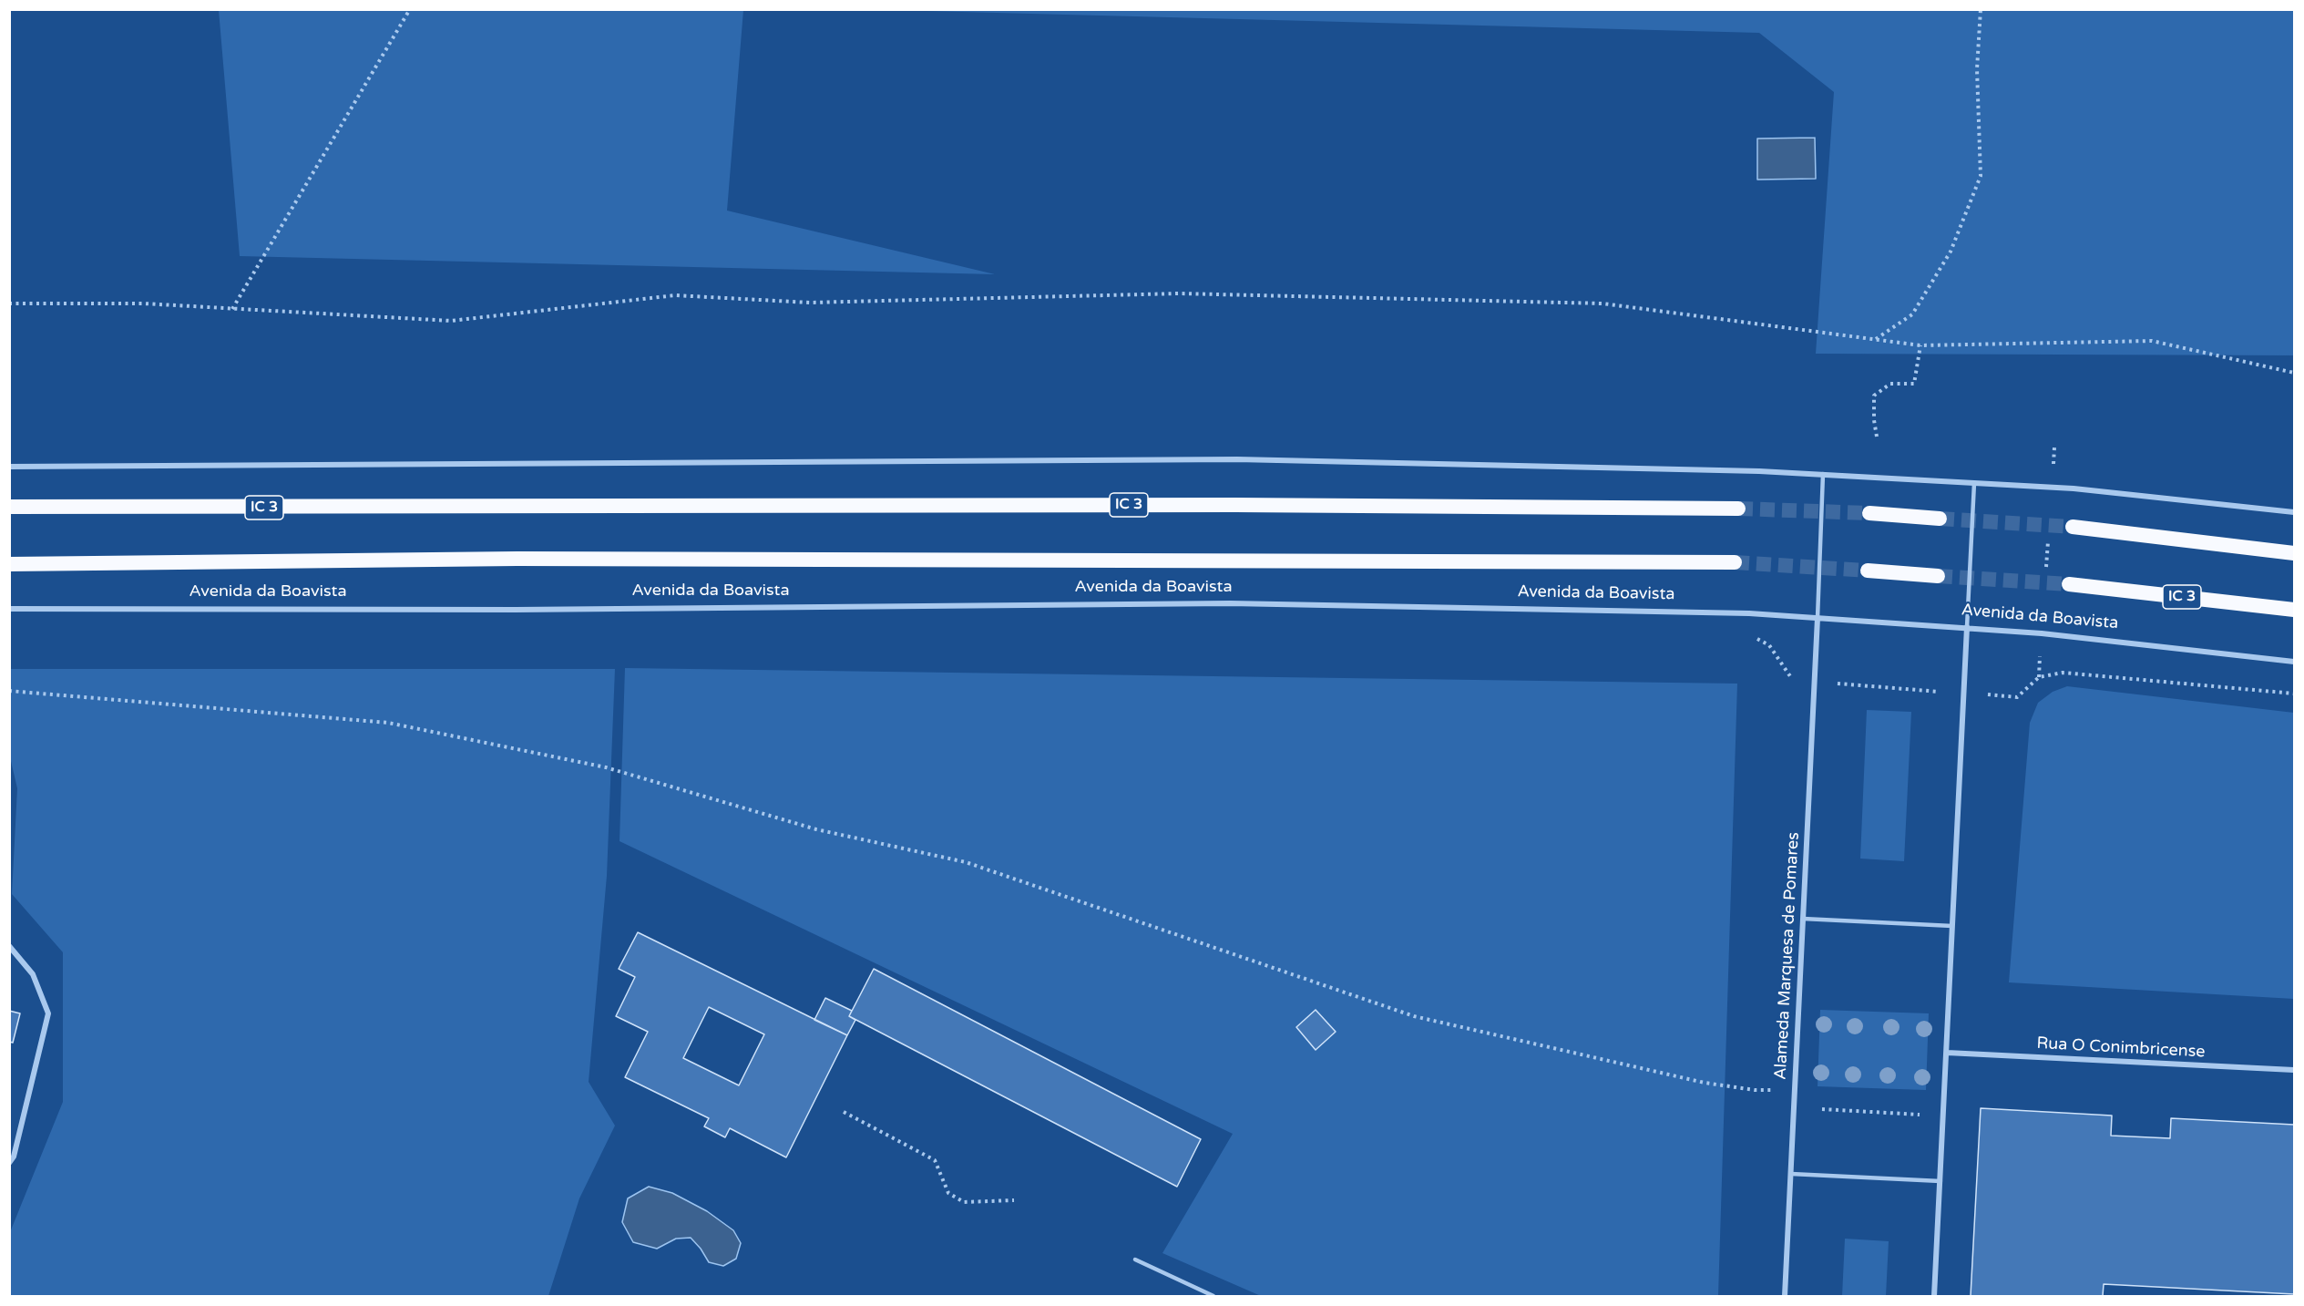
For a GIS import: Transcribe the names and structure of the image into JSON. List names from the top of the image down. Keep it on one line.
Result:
{"streets":{"highway":["IC 3","Avenida da Boavista"],"street":["Alameda Marquesa de Pomares","Rua O Conimbricense"]},"crossings":[["Avenida da Boavista","Alameda Marquesa de Pomares"]]}
